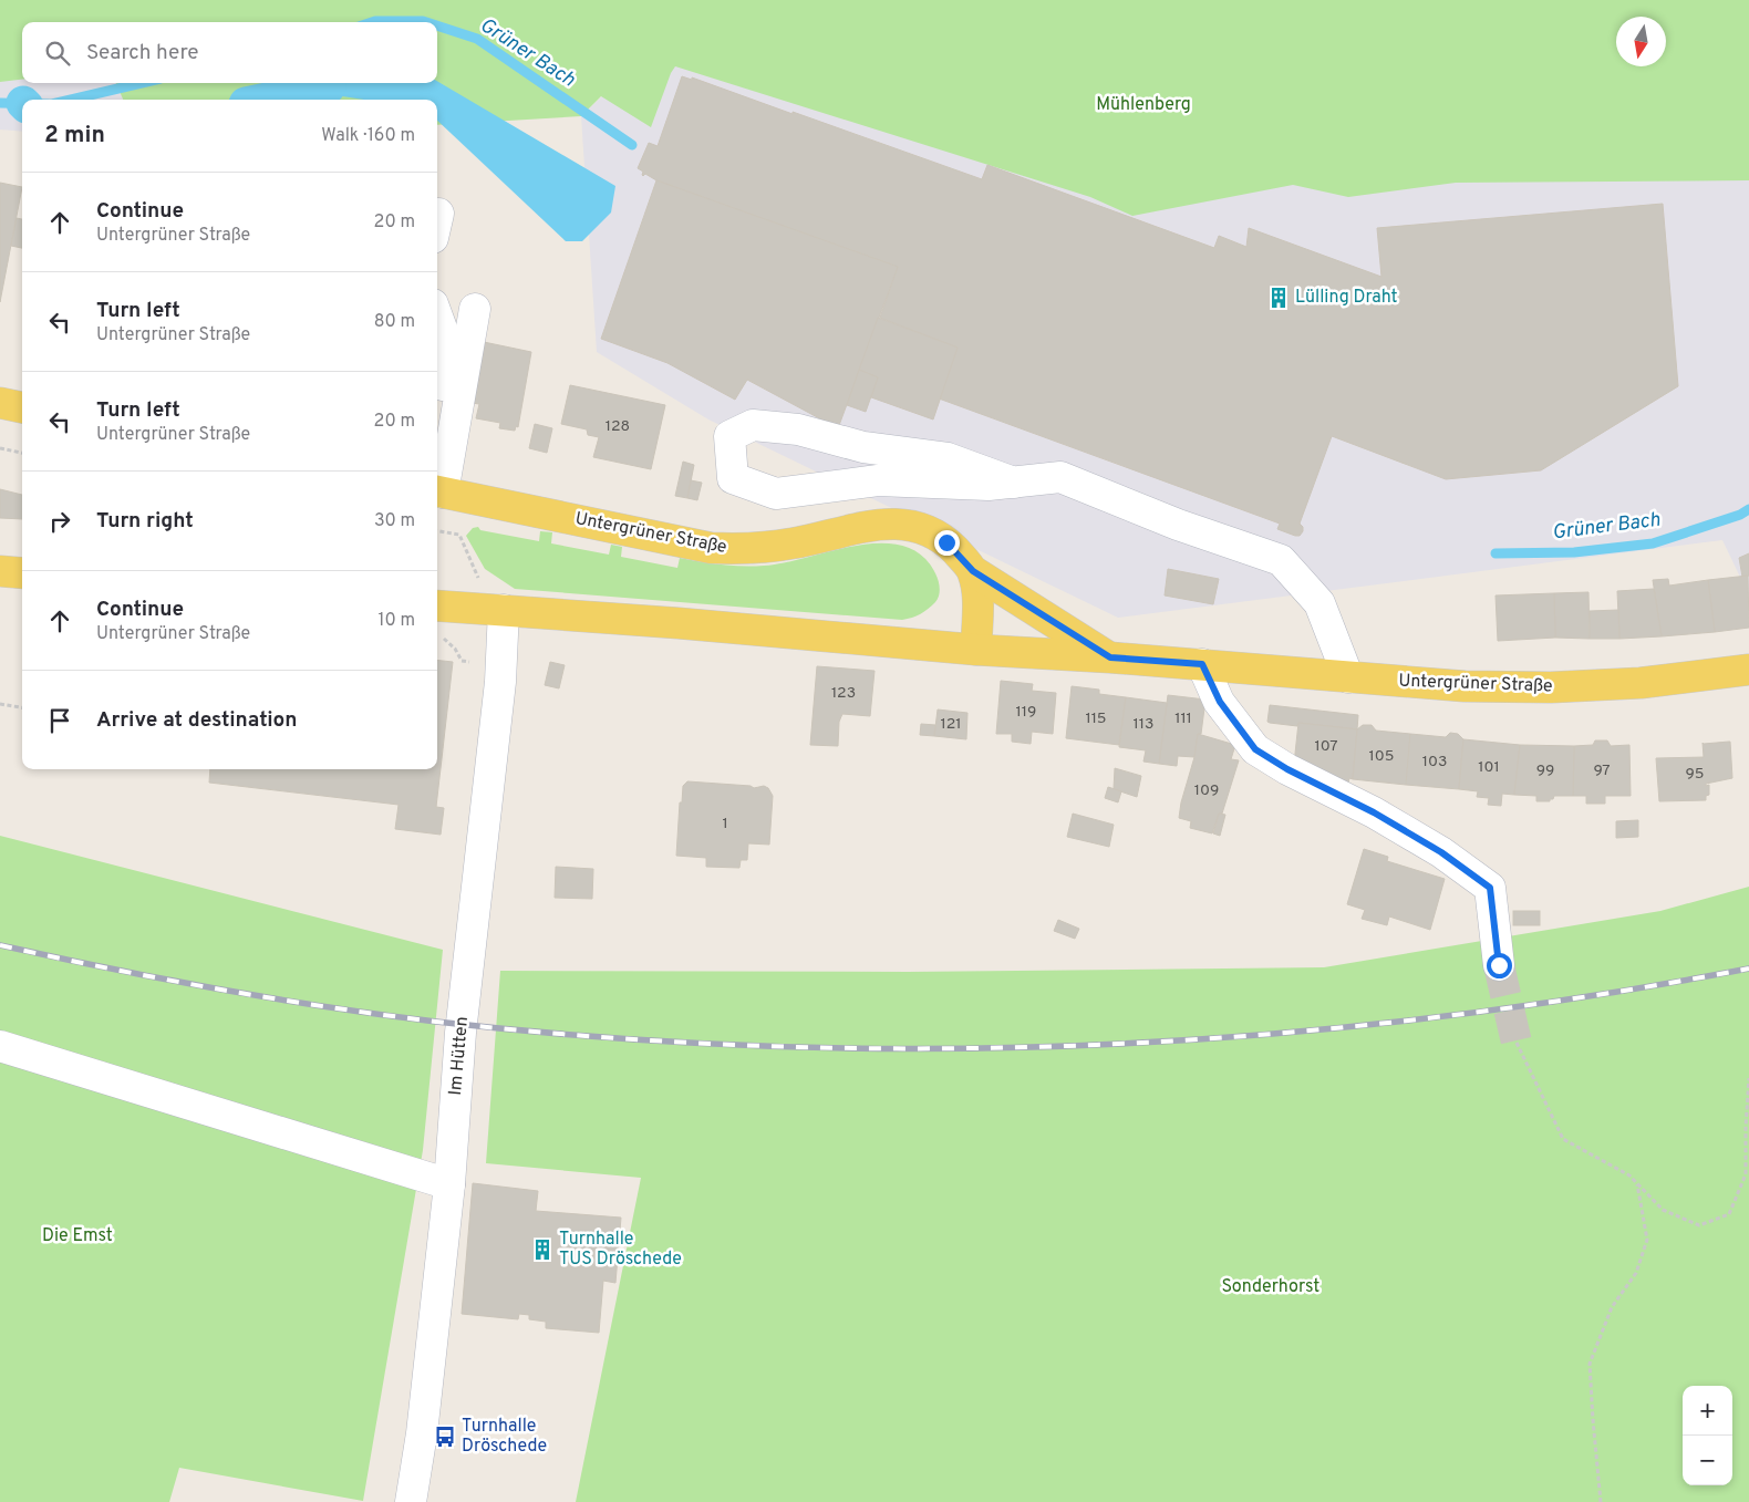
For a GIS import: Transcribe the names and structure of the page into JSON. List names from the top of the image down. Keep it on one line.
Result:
{"streets":{"main road":["Untergrüner Straße"],"street":["Im Hütten"]},"crossings":[["Untergrüner Straße","Im Hütten"]],"water":["Grüner Bach"],"parks":["Mühlenberg","Die Emst","Sonderhorst"],"places":{"building":["Lülling Draht","Turnhalle TUS Dröschede"],"bus stop":["Turnhalle Dröschede"]},"house_numbers":["128","123","119","115","111","121","113","107","105","103","101","99","97","95","109","1"],"north":"bottom","page":{"search":"Search here","heading":["2 min","Walk · 160 m"],"list":[["Continue","Untergrüner Straße","20 m"],["Turn left","Untergrüner Straße","80 m"],["Turn left","Untergrüner Straße","20 m"],["Turn right","30 m"],["Continue","Untergrüner Straße","10 m"],"Arrive at destination"],"map_buttons":["+","−"]}}
